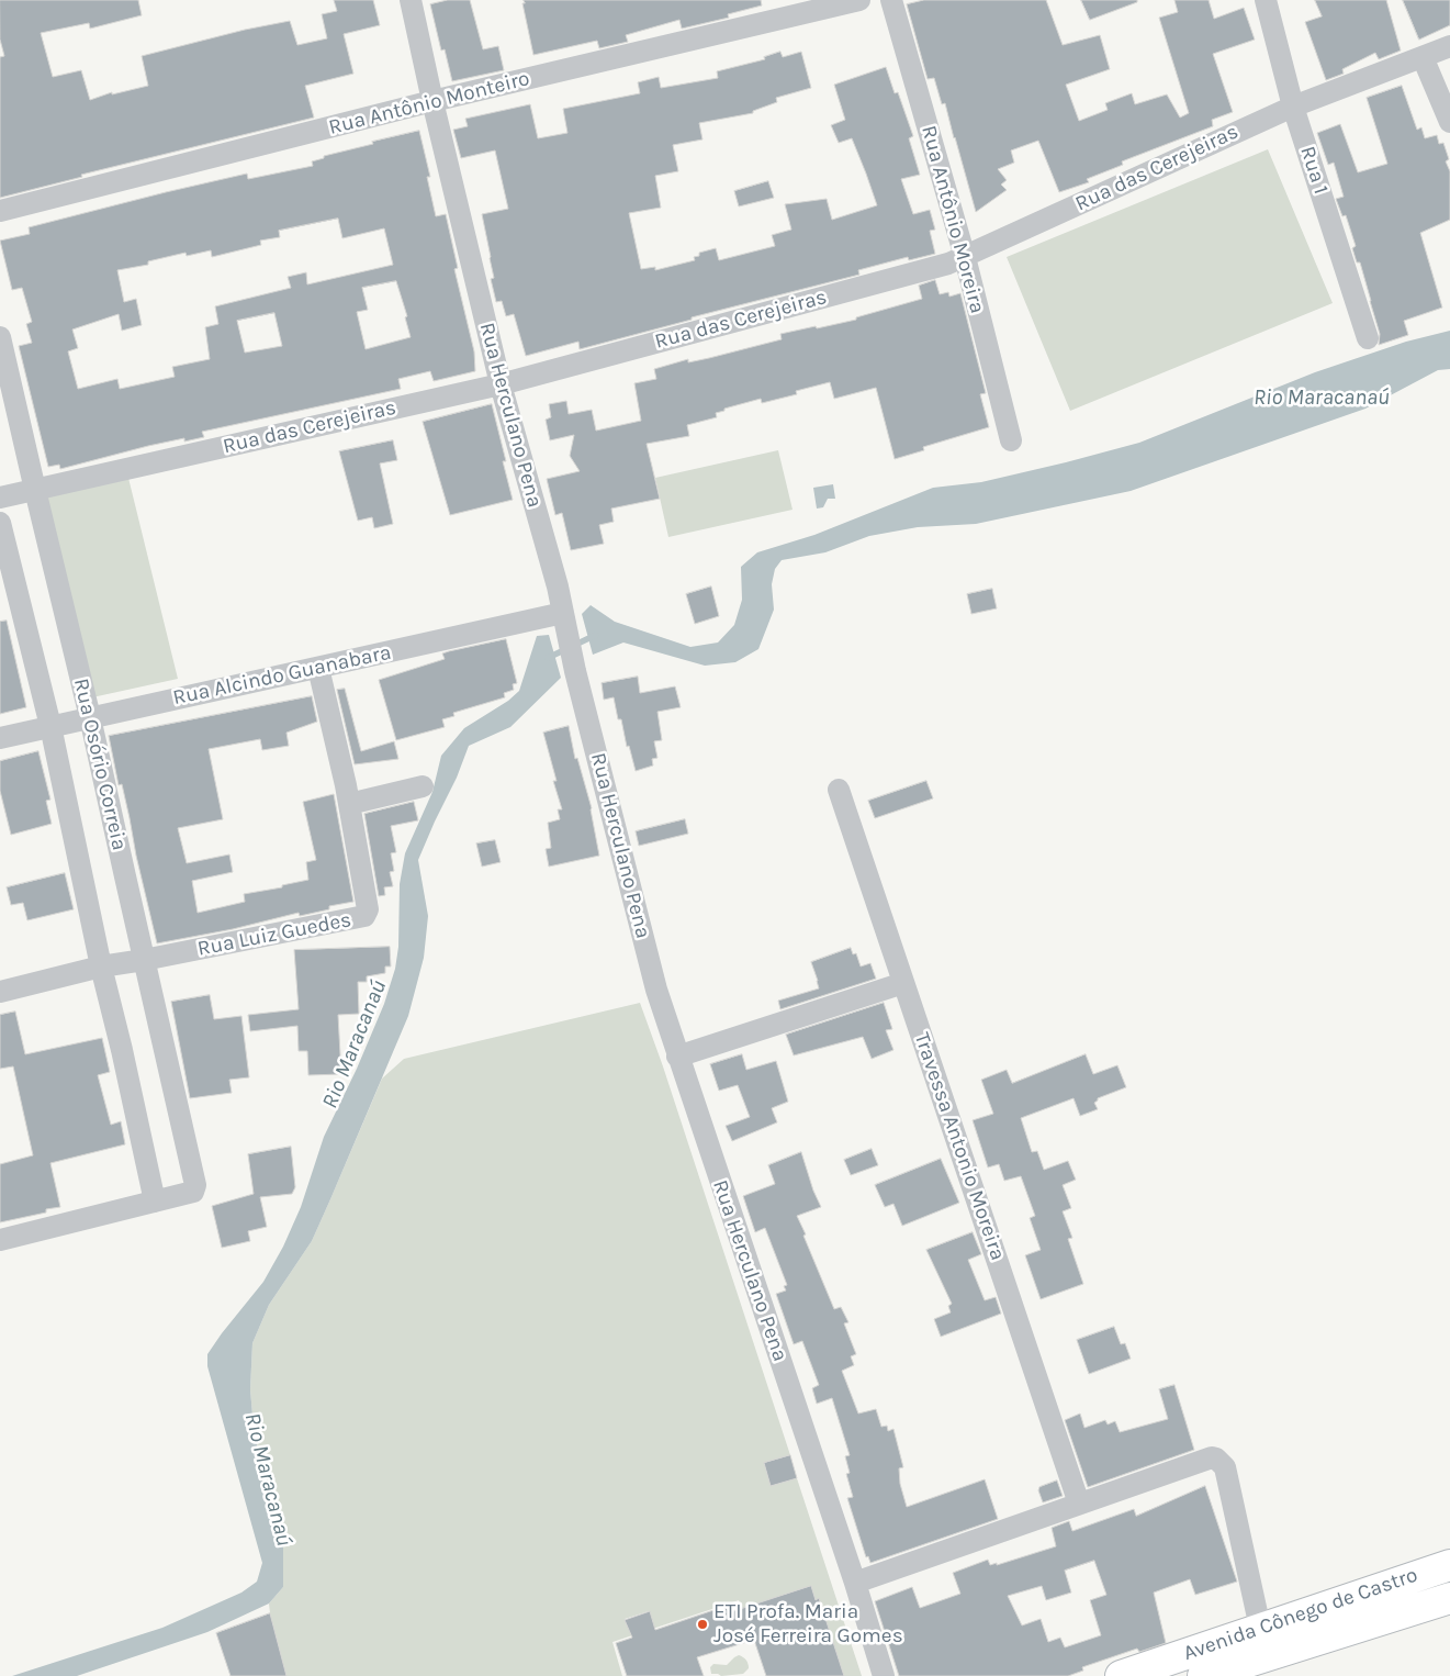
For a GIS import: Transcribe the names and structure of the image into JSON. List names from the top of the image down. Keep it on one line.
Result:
{"streets":{"main road":["Avenida Cônego de Castro"],"street":["Rua Antônio Monteiro","Rua das Cerejeiras","Rua 1","Rua Antônio Moreira","Rua Herculano Pena","Rua Alcindo Guanabara","Rua Osório Correia","Rua Luiz Guedes","Travessa Antonio Moreira"]},"crossings":[["Rua Antônio Monteiro","Rua Herculano Pena"],["Rua das Cerejeiras","Rua 1"],["Rua das Cerejeiras","Rua Antônio Moreira"],["Rua das Cerejeiras","Rua Herculano Pena"],["Rua das Cerejeiras","Rua Osório Correia"],["Rua Herculano Pena","Rua Alcindo Guanabara"],["Rua Alcindo Guanabara","Rua Osório Correia"],["Rua Alcindo Guanabara","Rua Luiz Guedes"],["Rua Osório Correia","Rua Luiz Guedes"]],"water":["Rio Maracanaú"],"places":["ETI Profª. Maria José Ferreira Gomes"]}
